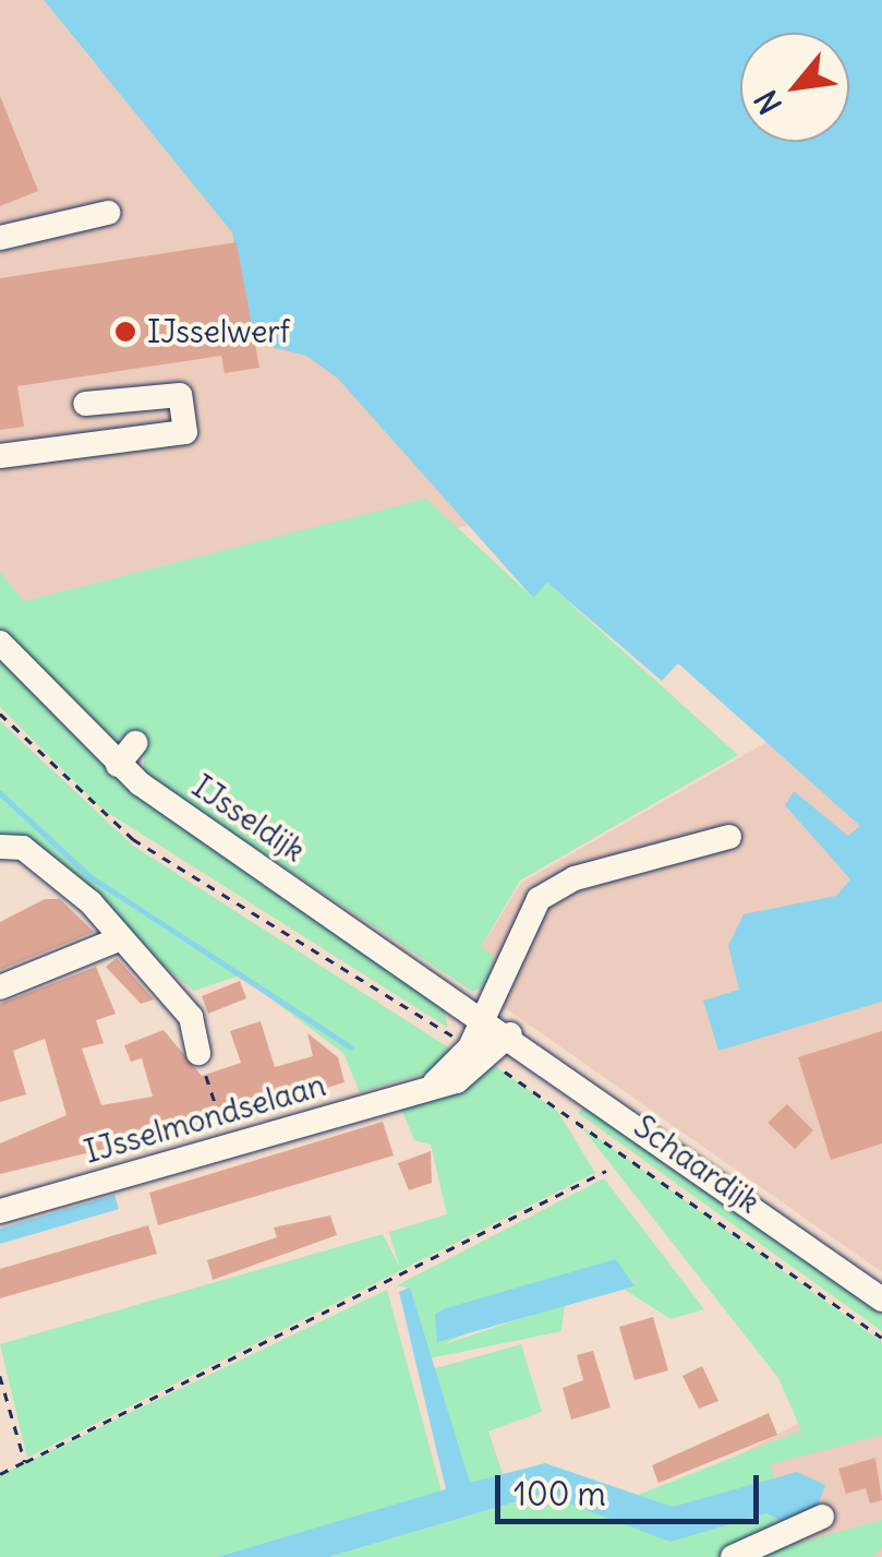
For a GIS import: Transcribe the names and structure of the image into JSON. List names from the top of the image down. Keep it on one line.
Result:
{"streets":{"street":["IJsseldijk","IJsselmondselaan","Schaardijk"]},"crossings":[["IJsseldijk","IJsselmondselaan"],["IJsseldijk","Schaardijk"],["IJsselmondselaan","Schaardijk"]],"places":["IJsselwerf"],"scale_bar":"100 m","north":"bottom left"}
